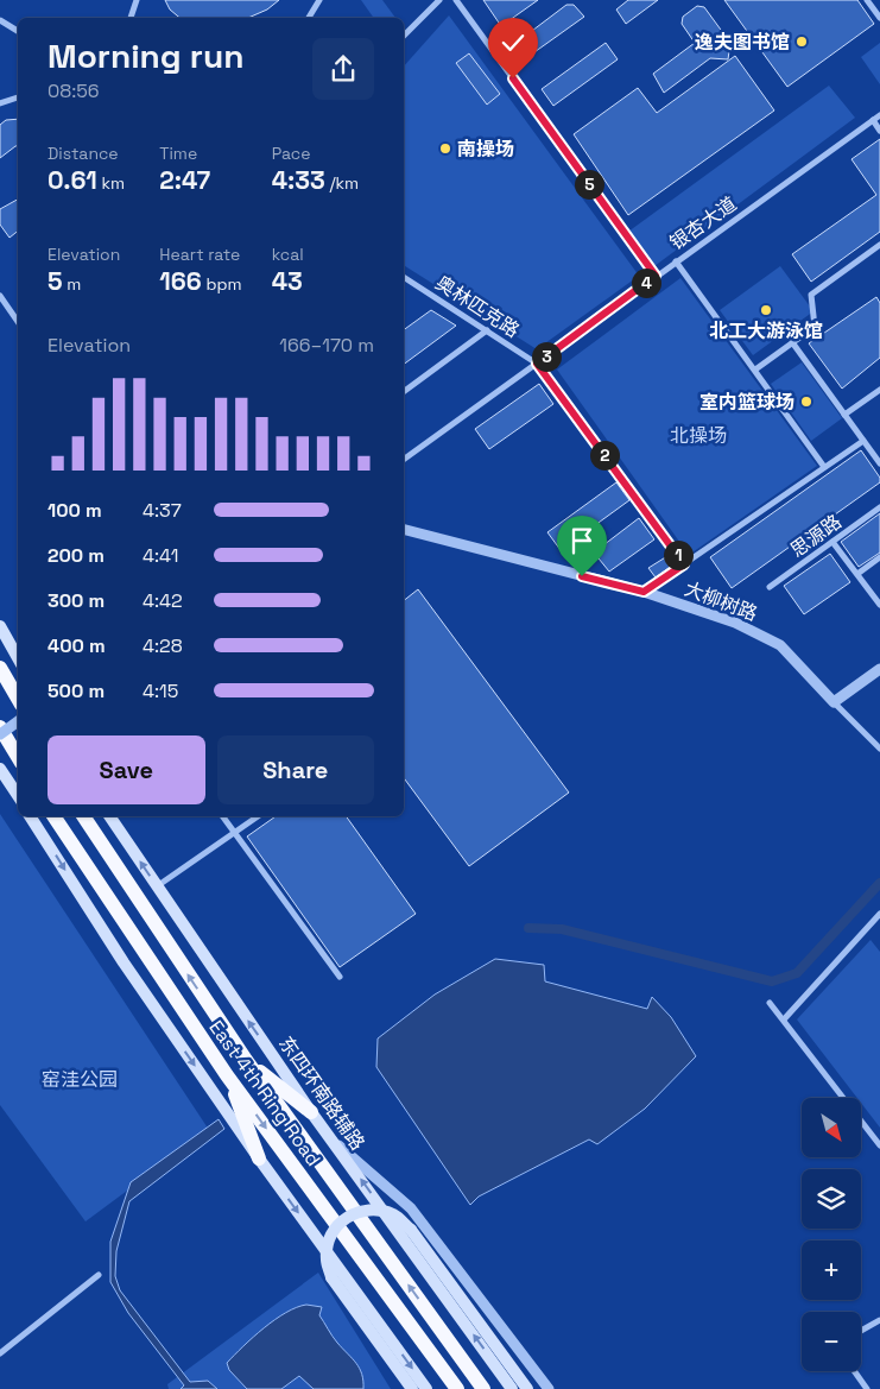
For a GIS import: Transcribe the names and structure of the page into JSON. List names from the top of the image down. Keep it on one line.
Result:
{"streets":{"highway":["East 4th Ring Road"],"main road":["东四环南路辅路"],"street":["银杏大道","奥林匹克路","思源路","大柳树路"]},"crossings":[["银杏大道","奥林匹克路"]],"parks":["北操场","窑洼公园"],"places":["逸夫图书馆","南操场","北工大游泳馆","室内篮球场"],"north":"bottom right","page":{"heading":["Morning run","08:56"],"stats":[["Distance","0.61 km"],["Time","2:47"],["Pace","4:33 /km"],["Elevation","5 m"],["Heart rate","166 bpm"],["kcal","43"]],"pins":["5","4","3","2","1"],"chart":["Elevation","166–170 m"],"list":[{"name":"100 m","note":"4:37"},{"name":"200 m","note":"4:41"},{"name":"300 m","note":"4:42"},{"name":"400 m","note":"4:28"},{"name":"500 m","note":"4:15"}],"buttons":["Save","Share"],"map_buttons":["+","−"]}}
